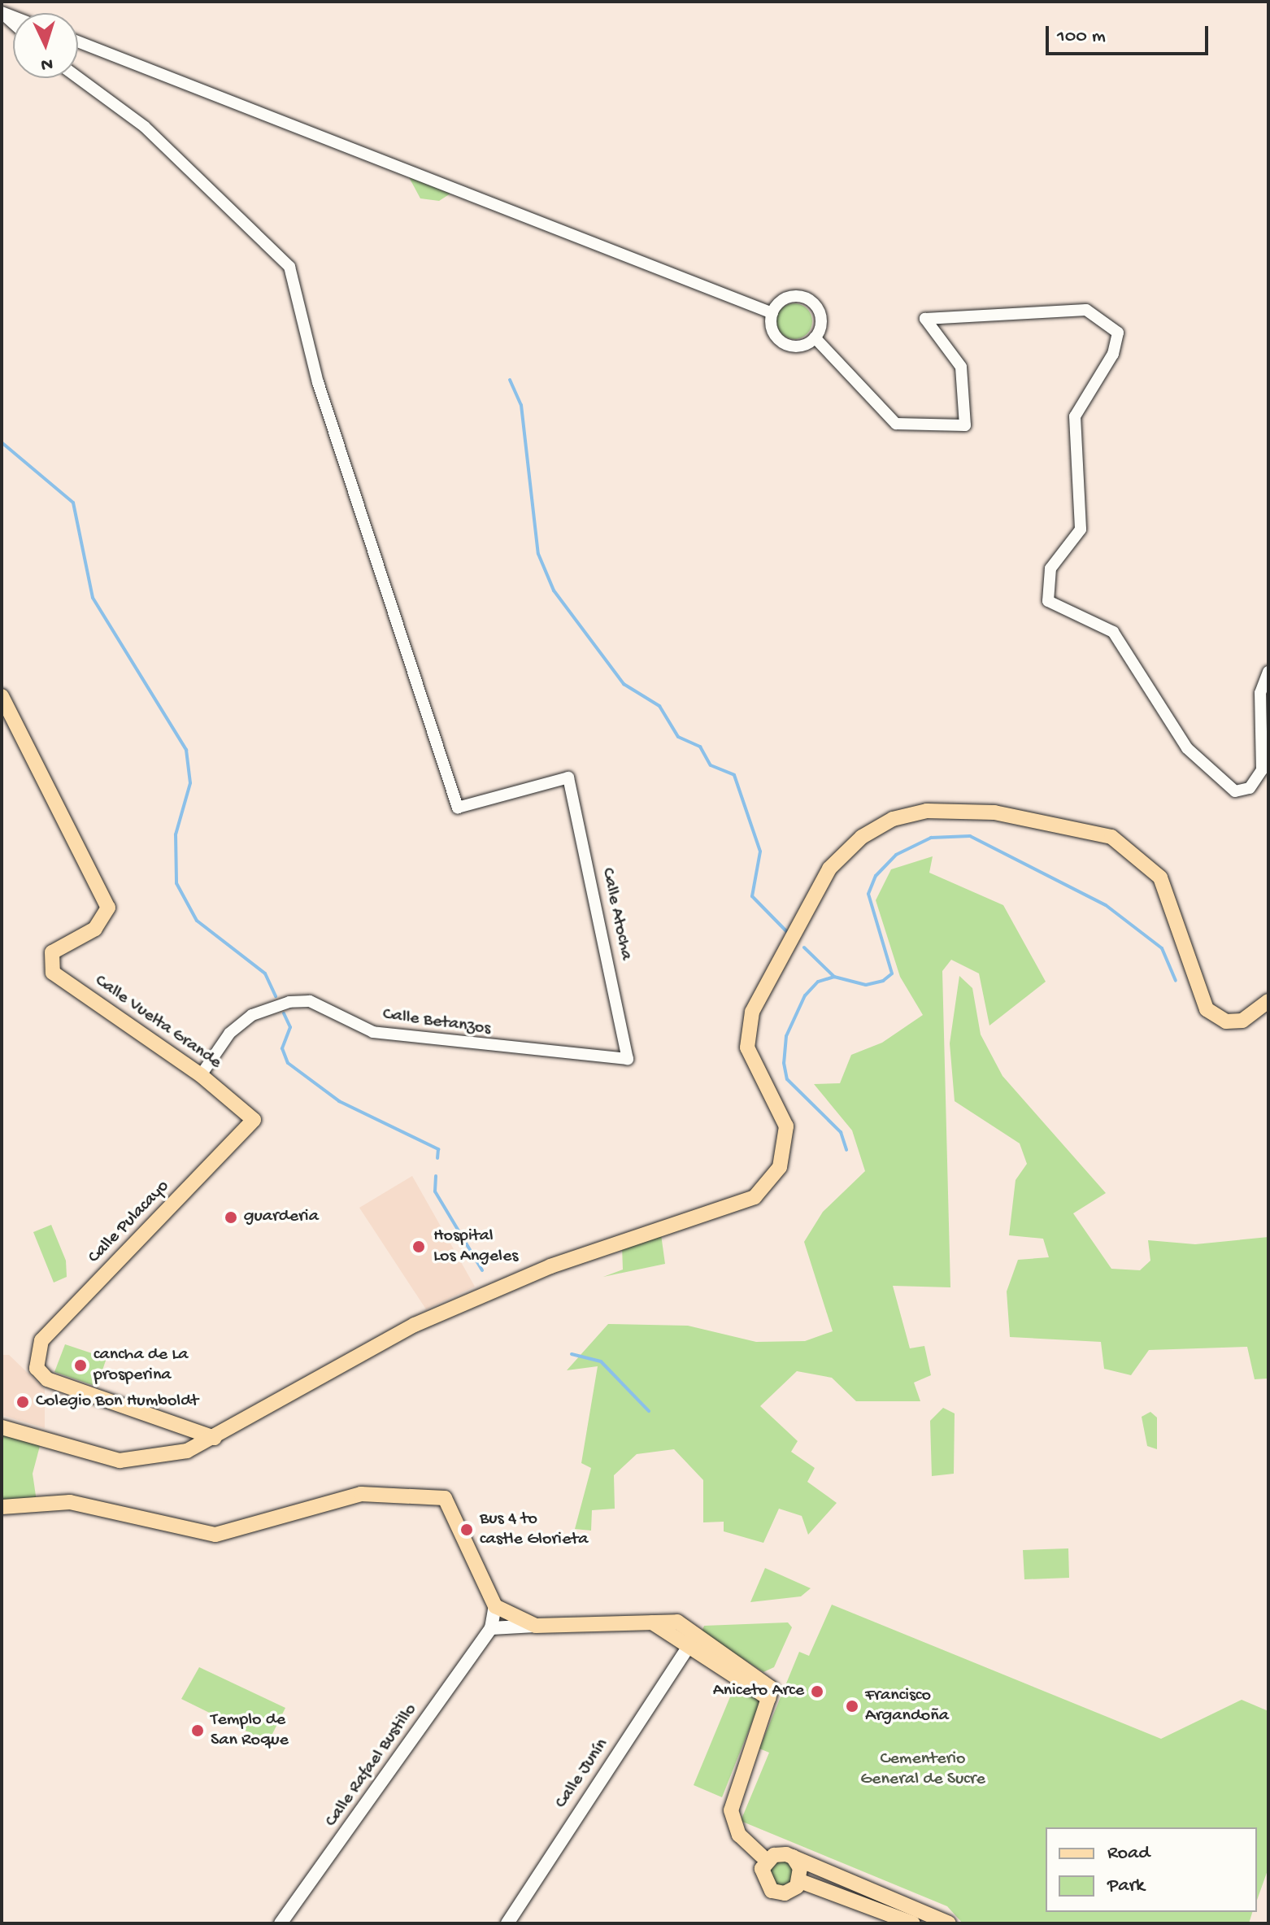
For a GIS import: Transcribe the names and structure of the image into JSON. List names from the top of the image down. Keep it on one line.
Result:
{"streets":{"main road":["Calle Vuelta Grande","Calle Pulacayo","Calle Rafael Bustillo","Calle Junín"],"street":["Calle Atocha","Calle Betanzos"]},"crossings":[["Calle Atocha","Calle Betanzos"],["Calle Vuelta Grande","Calle Betanzos"],["Calle Vuelta Grande","Calle Pulacayo"]],"parks":["Cementerio General de Sucre"],"places":["guarderia","Hospital Los Angeles","cancha de La prosperina","Colegio Bon Humboldt","Bus 4 to castle Glorieta","Aniceto Arce","Francisco Argandoña","Templo de San Roque"],"legend":["Road","Park"],"scale_bar":"100 m","north":"bottom"}
